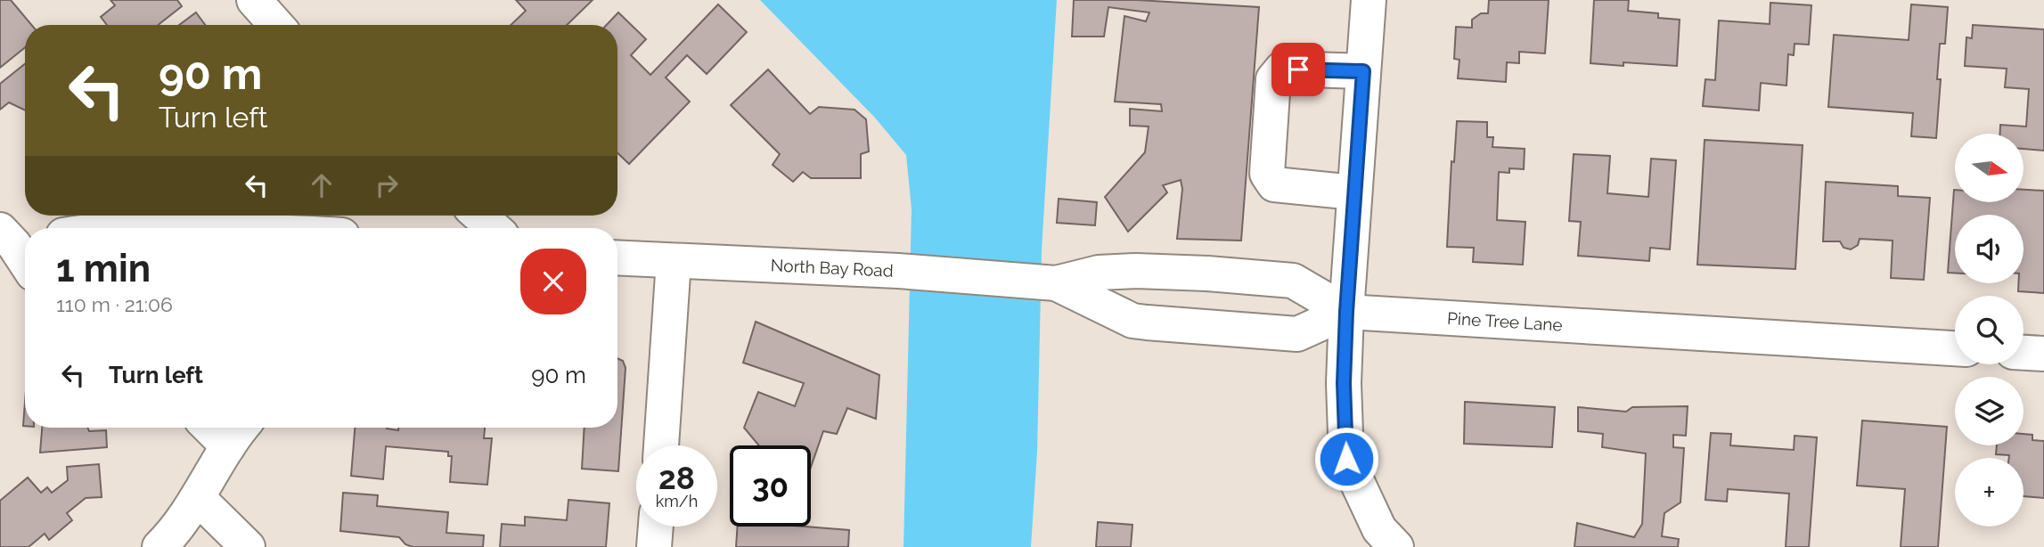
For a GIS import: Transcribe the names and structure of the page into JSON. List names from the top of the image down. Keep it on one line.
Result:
{"streets":{"street":["North Bay Road","Pine Tree Lane"]},"crossings":[["North Bay Road","Pine Tree Lane"]],"north":"right","page":{"turn":["90 m","Turn left"],"map_buttons":"+","heading":["1 min","110 m · 21:06"],"list":[{"name":"Turn left","value":"90 m"}],"speed":"28 km/h","limit":"30"}}
